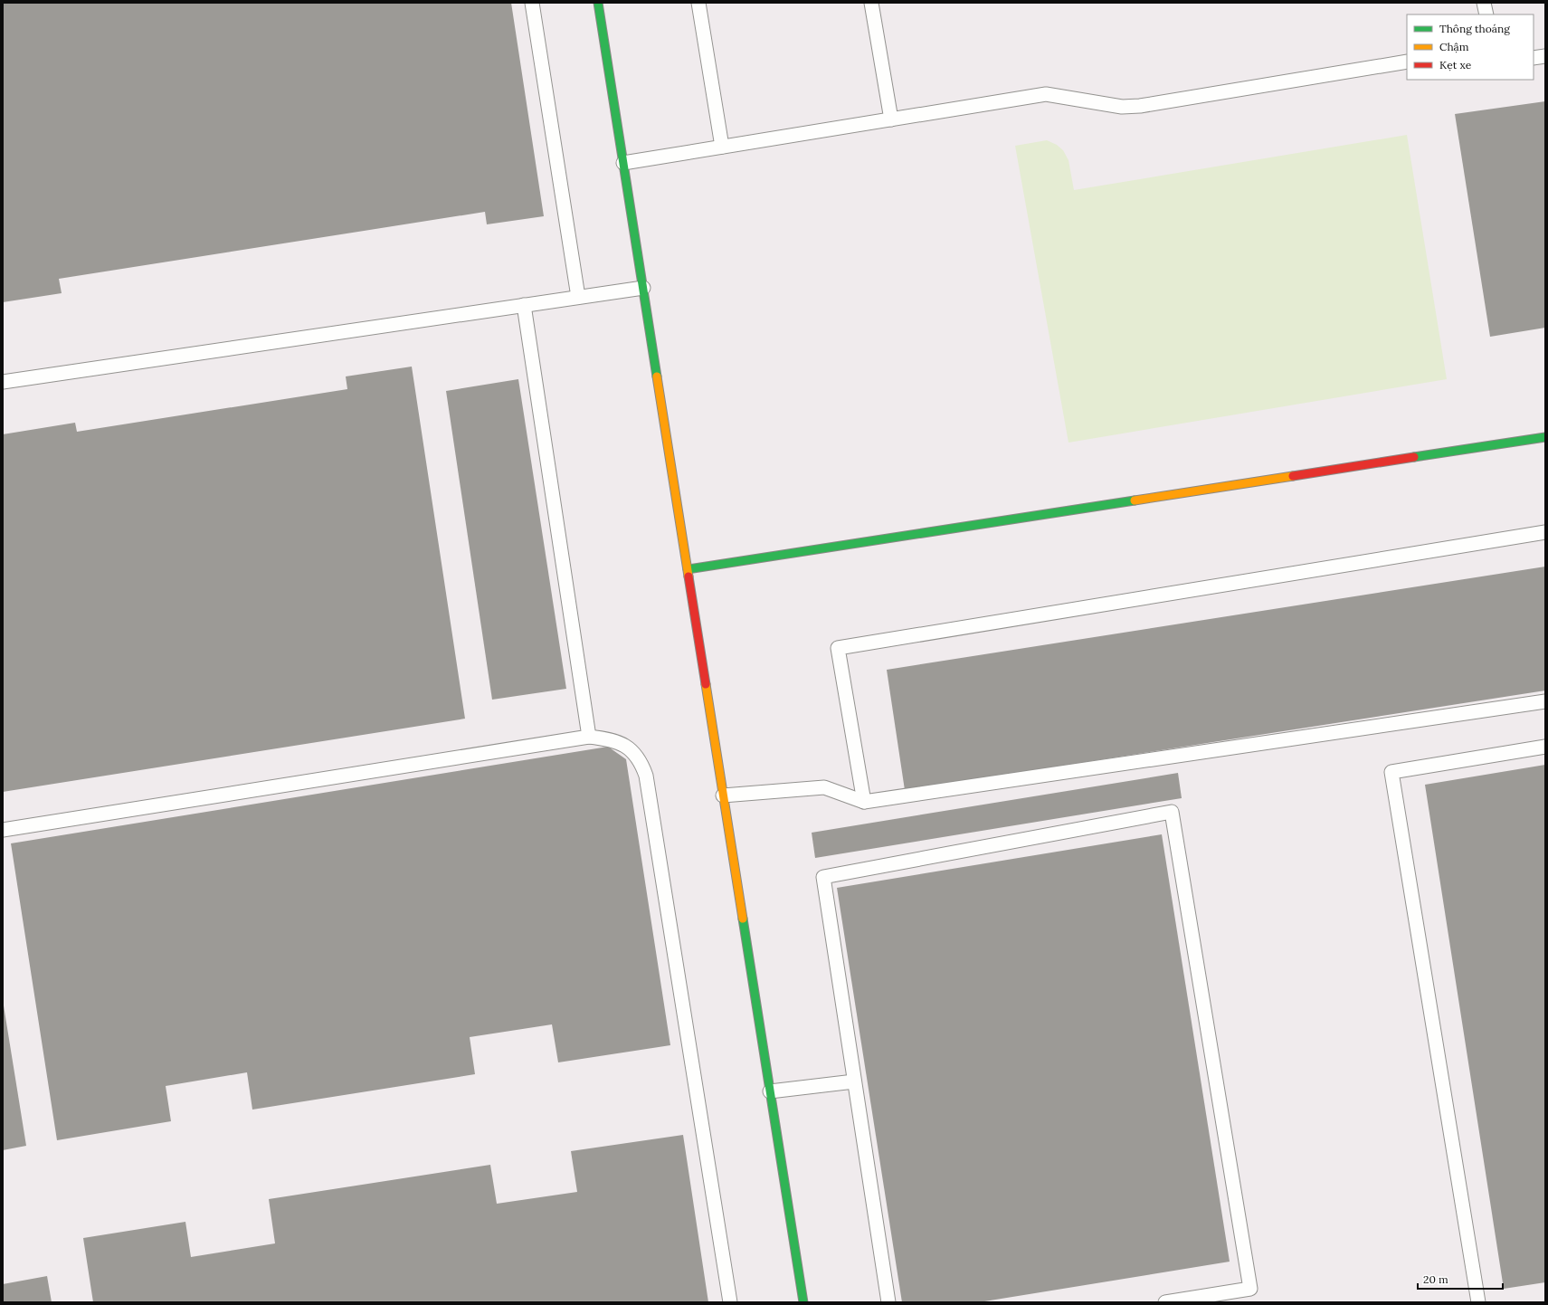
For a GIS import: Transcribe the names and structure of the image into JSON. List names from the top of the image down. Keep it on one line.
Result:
{"legend":["Thông thoáng","Chậm","Kẹt xe"],"scale_bar":"20 m"}
